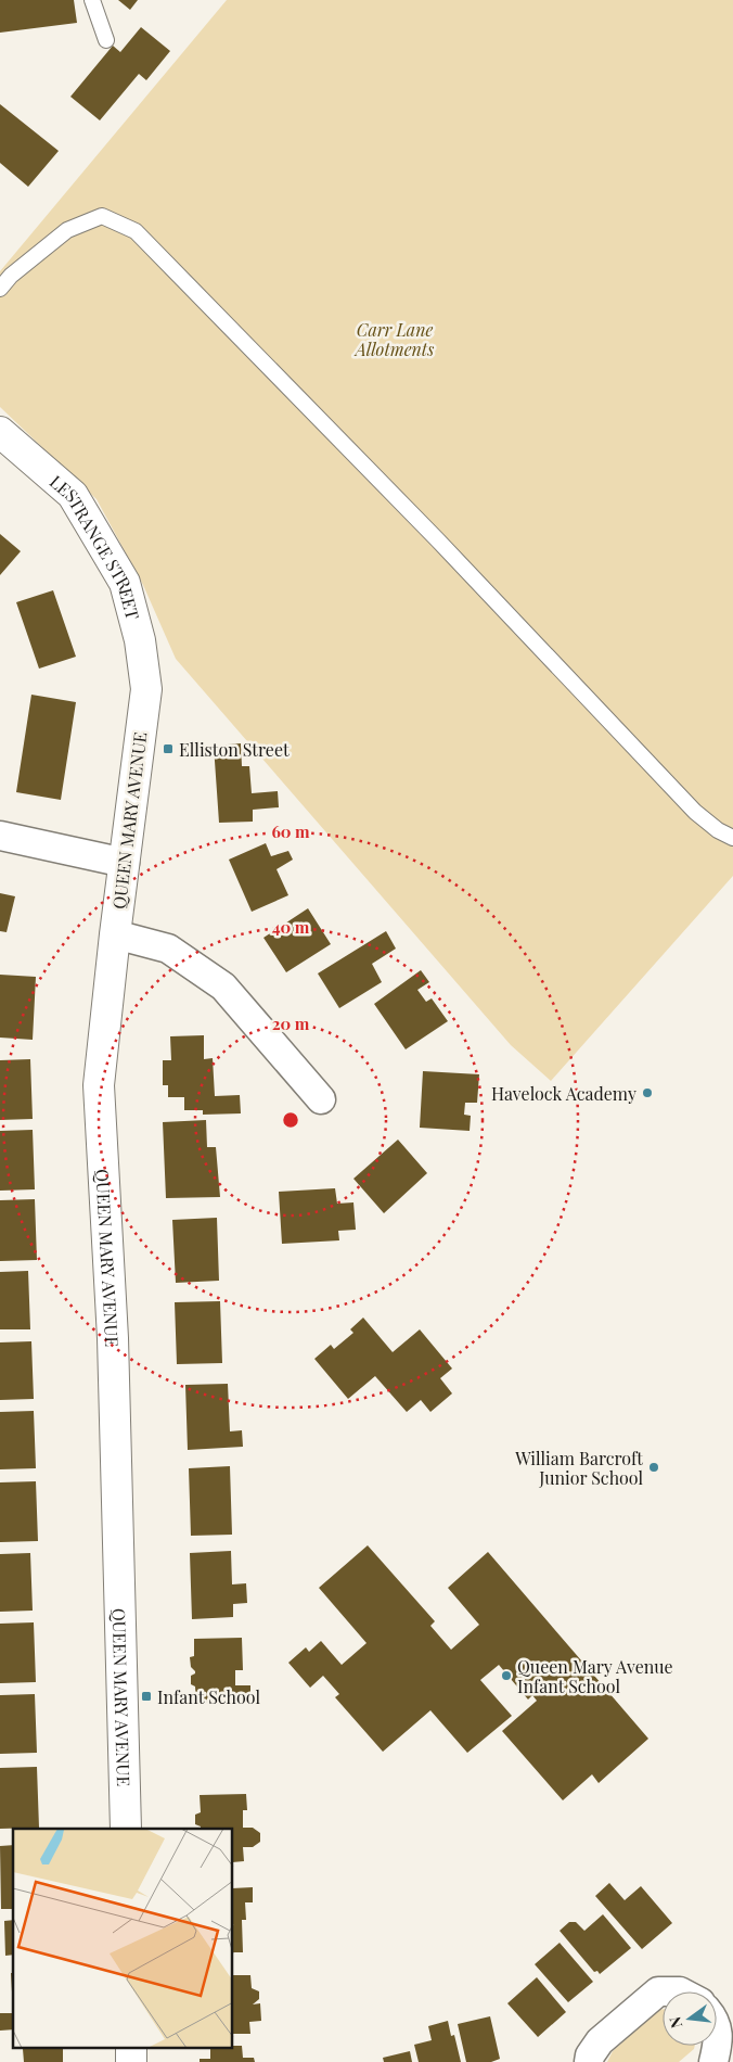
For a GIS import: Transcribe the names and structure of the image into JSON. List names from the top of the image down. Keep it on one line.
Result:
{"streets":{"street":["LESTRANGE STREET","QUEEN MARY AVENUE"]},"crossings":[["LESTRANGE STREET","QUEEN MARY AVENUE"]],"parks":["Carr Lane Allotments"],"places":{"transit":["Elliston Street","Infant School"],"other":["Havelock Academy","William Barcroft Junior School","Queen Mary Avenue Infant School"]},"north":"left","rings":["60 m","40 m","20 m"]}
